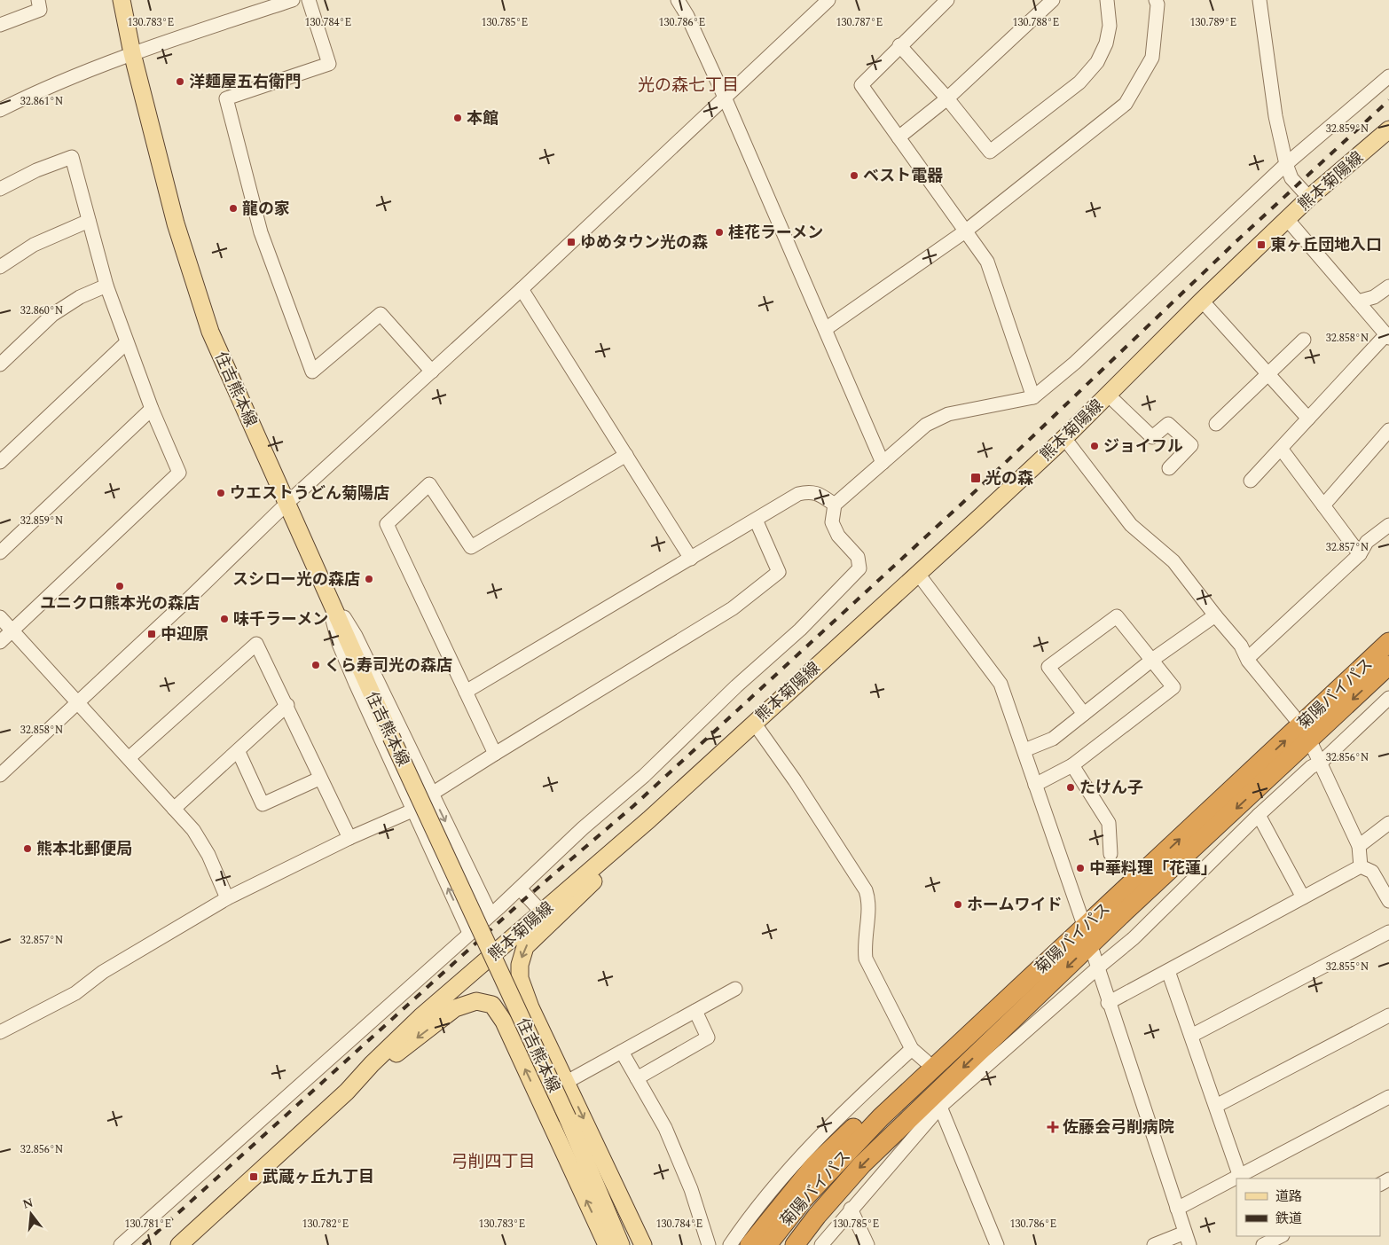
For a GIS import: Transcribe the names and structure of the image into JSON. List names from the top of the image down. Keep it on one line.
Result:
{"streets":{"highway":["菊陽バイパス"],"main road":["熊本菊陽線","住吉熊本線"]},"districts":["光の森七丁目","弓削四丁目"],"places":{"other":["洋麺屋五右衛門","本館","ベスト電器","龍の家","桂花ラーメン","ジョイフル","ウエストうどん菊陽店","スシロー光の森店","ユニクロ熊本光の森店","味千ラーメン","くら寿司光の森店","たけん子","熊本北郵便局","中華料理「花蓮」","ホームワイド"],"transit":["ゆめタウン光の森","東ヶ丘団地入口","光の森","中迎原","武蔵ヶ丘九丁目"],"health":["佐藤会弓削病院"]},"legend":["道路","鉄道"],"north":"top","coordinates":["130.783°E","130.784°E","130.785°E","130.786°E","130.787°E","130.788°E","130.789°E","32.861°N","32.859°N","32.860°N","32.858°N","32.857°N","32.856°N","32.855°N","130.781°E","130.782°E"]}
